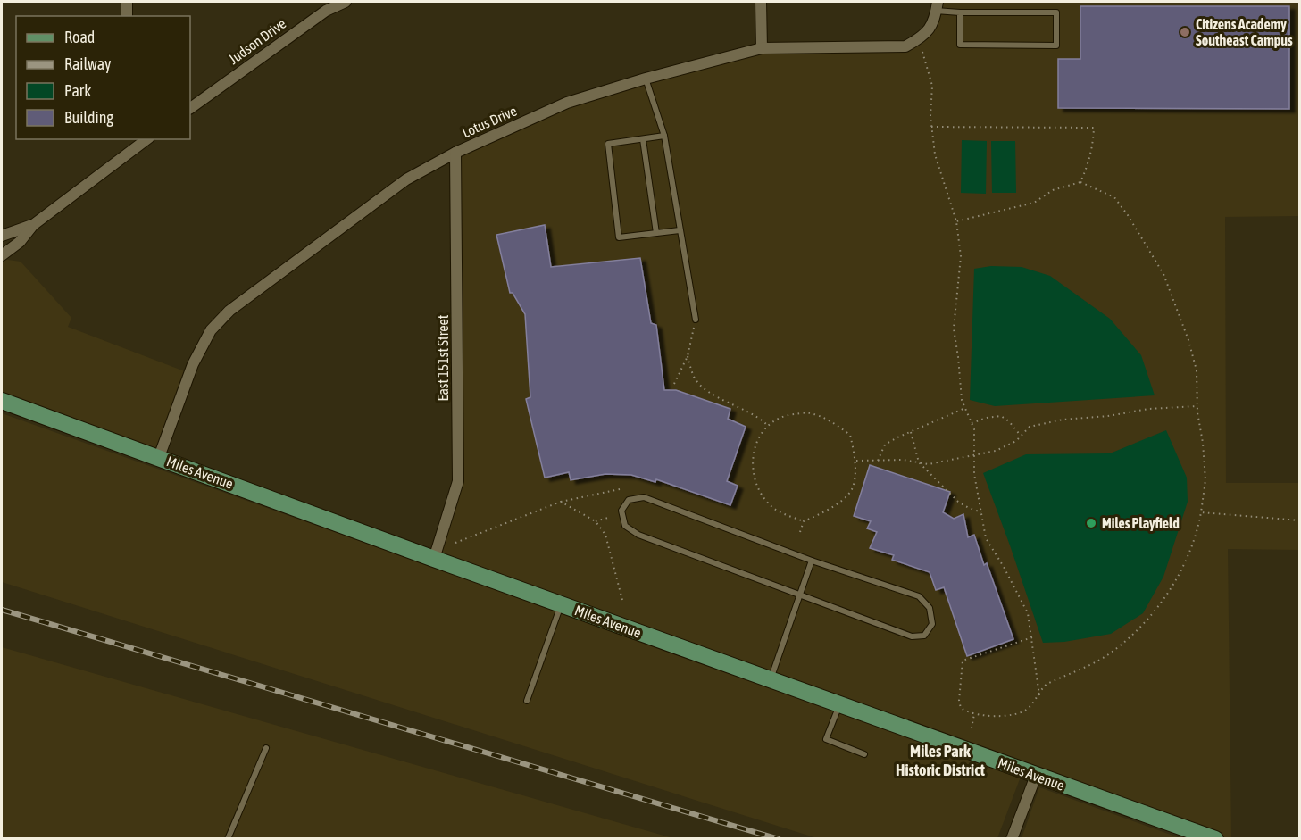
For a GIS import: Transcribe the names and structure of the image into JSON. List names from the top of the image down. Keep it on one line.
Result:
{"streets":{"main road":["Miles Avenue"],"street":["Judson Drive","Lotus Drive","East 151st Street"]},"crossings":[["Lotus Drive","East 151st Street"],["Lotus Drive","Miles Avenue"],["East 151st Street","Miles Avenue"]],"districts":["Miles Park Historic District"],"places":["Citizens Academy Southeast Campus","Miles Playfield"],"legend":["Road","Railway","Park","Building"]}
